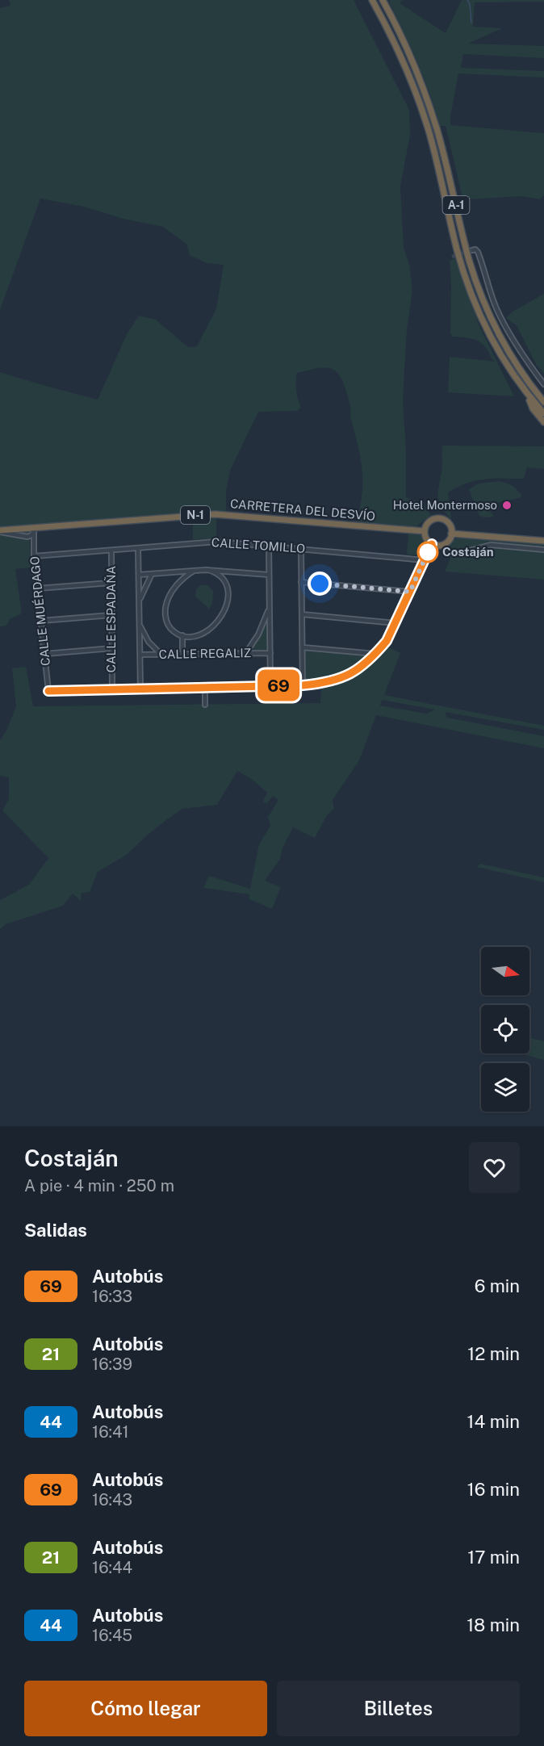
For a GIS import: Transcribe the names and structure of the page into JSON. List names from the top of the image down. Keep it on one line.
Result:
{"streets":{"highway":["A-1","CARRETERA DEL DESVÍO","N-1"],"street":["CALLE TOMILLO","CALLE MUÉRDAGO","CALLE ESPADAÑA","CALLE REGALIZ"]},"crossings":[["CARRETERA DEL DESVÍO","CALLE MUÉRDAGO"],["CALLE TOMILLO","CALLE MUÉRDAGO"],["CALLE TOMILLO","CALLE ESPADAÑA"],["CALLE MUÉRDAGO","CALLE ESPADAÑA"]],"places":["Hotel Montermoso","Costaján"],"lines":["bus line 69"],"north":"right","page":{"on_map":"69","heading":[["Costaján","A pie · 4 min · 250 m"],"Salidas"],"list":[{"mark":"69","name":"Autobús","note":"16:33","value":"6 min"},{"mark":"21","name":"Autobús","note":"16:39","value":"12 min"},{"mark":"44","name":"Autobús","note":"16:41","value":"14 min"},{"mark":"69","name":"Autobús","note":"16:43","value":"16 min"},{"mark":"21","name":"Autobús","note":"16:44","value":"17 min"},{"mark":"44","name":"Autobús","note":"16:45","value":"18 min"}],"buttons":["Cómo llegar","Billetes"]}}
